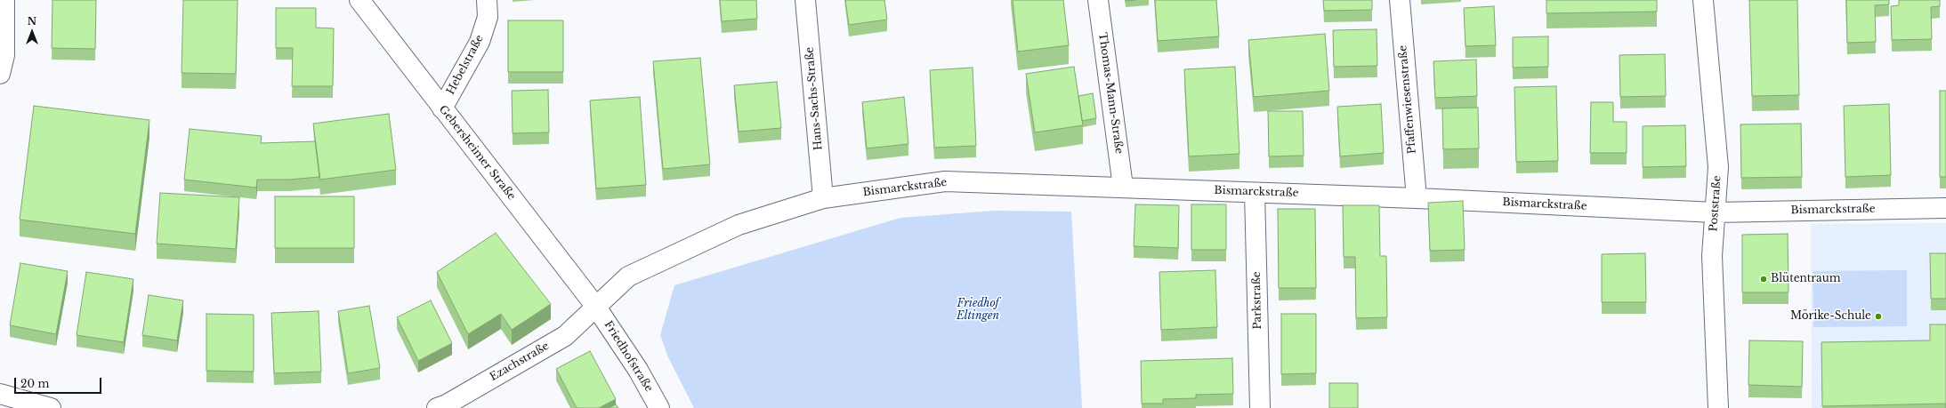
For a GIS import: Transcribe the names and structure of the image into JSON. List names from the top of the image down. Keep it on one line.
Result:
{"streets":{"street":["Hebelstraße","Thomas-Mann-Straße","Hans-Sachs-Straße","Pfaffenwiesenstraße","Gebersheimer Straße","Bismarckstraße","Poststraße","Parkstraße","Friedhofstraße","Ezachstraße"]},"crossings":[["Hebelstraße","Gebersheimer Straße"],["Thomas-Mann-Straße","Bismarckstraße"],["Hans-Sachs-Straße","Bismarckstraße"],["Pfaffenwiesenstraße","Bismarckstraße"],["Gebersheimer Straße","Bismarckstraße"],["Gebersheimer Straße","Friedhofstraße"],["Gebersheimer Straße","Ezachstraße"],["Bismarckstraße","Poststraße"],["Bismarckstraße","Parkstraße"],["Bismarckstraße","Friedhofstraße"],["Bismarckstraße","Ezachstraße"],["Friedhofstraße","Ezachstraße"]],"parks":["Friedhof Eltingen"],"places":["Blütentraum","Mörike-Schule"],"scale_bar":"20 m","north":"top"}
